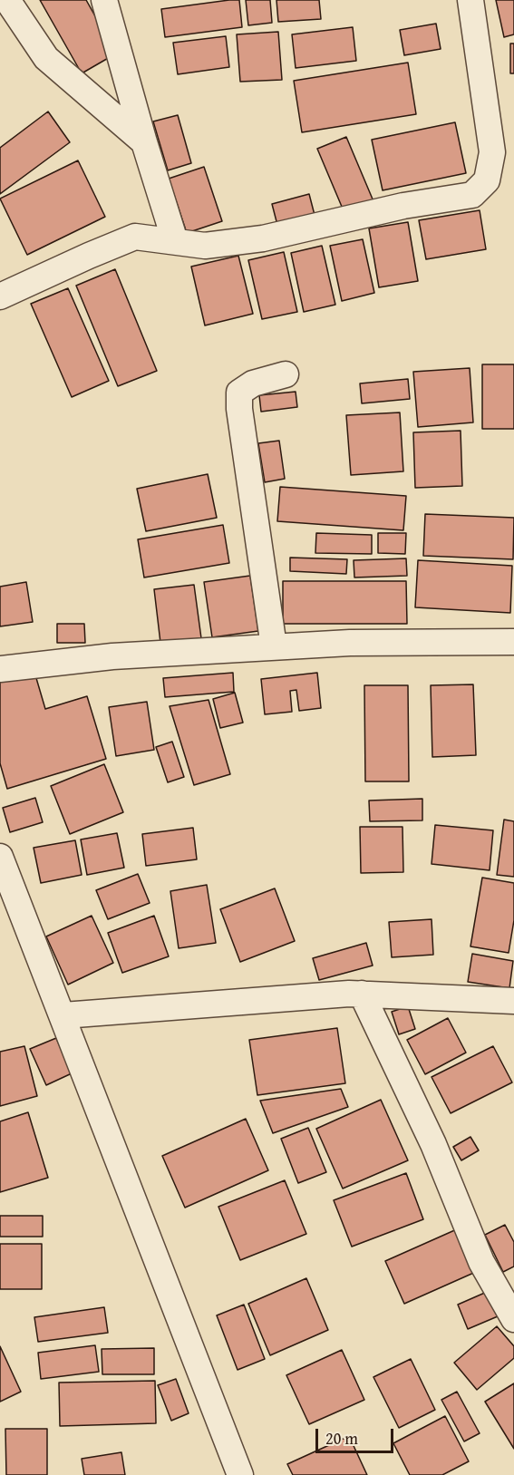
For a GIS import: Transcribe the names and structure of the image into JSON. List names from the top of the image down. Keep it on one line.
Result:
{"scale_bar":"20 m"}
